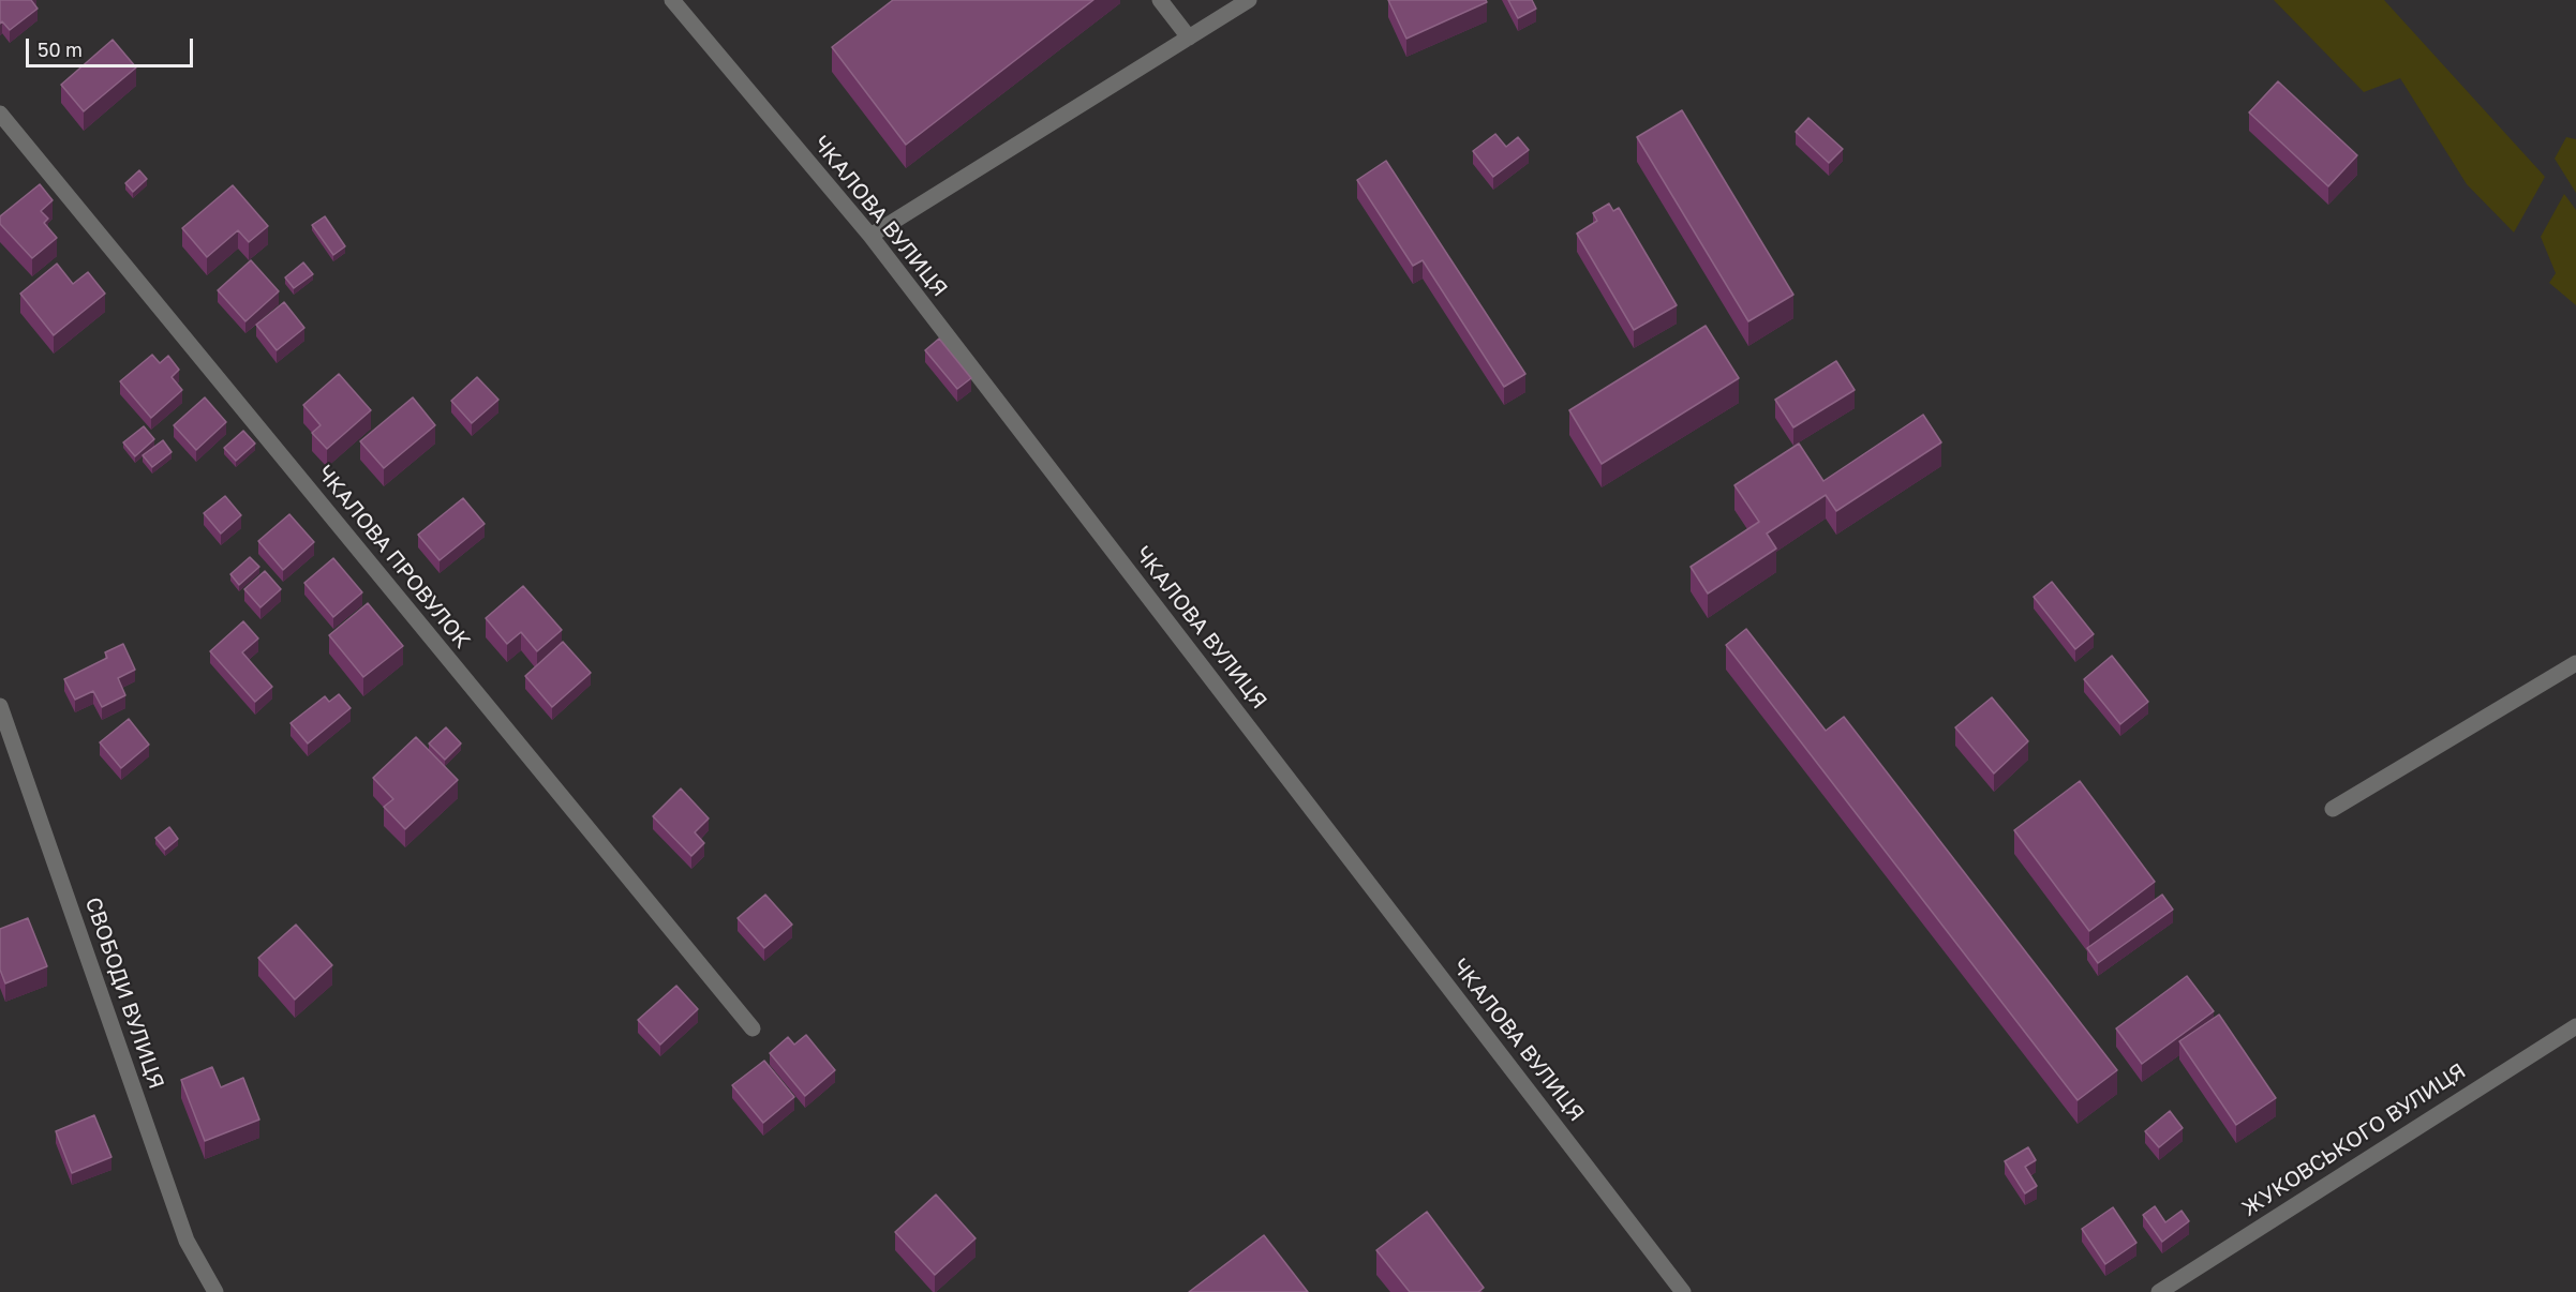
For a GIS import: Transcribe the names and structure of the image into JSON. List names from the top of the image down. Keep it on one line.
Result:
{"streets":{"street":["ЧКАЛОВА ВУЛИЦЯ","ЧКАЛОВА ПРОВУЛОК","СВОБОДИ ВУЛИЦЯ","ЖУКОВСЬКОГО ВУЛИЦЯ"]},"scale_bar":"50 m"}
